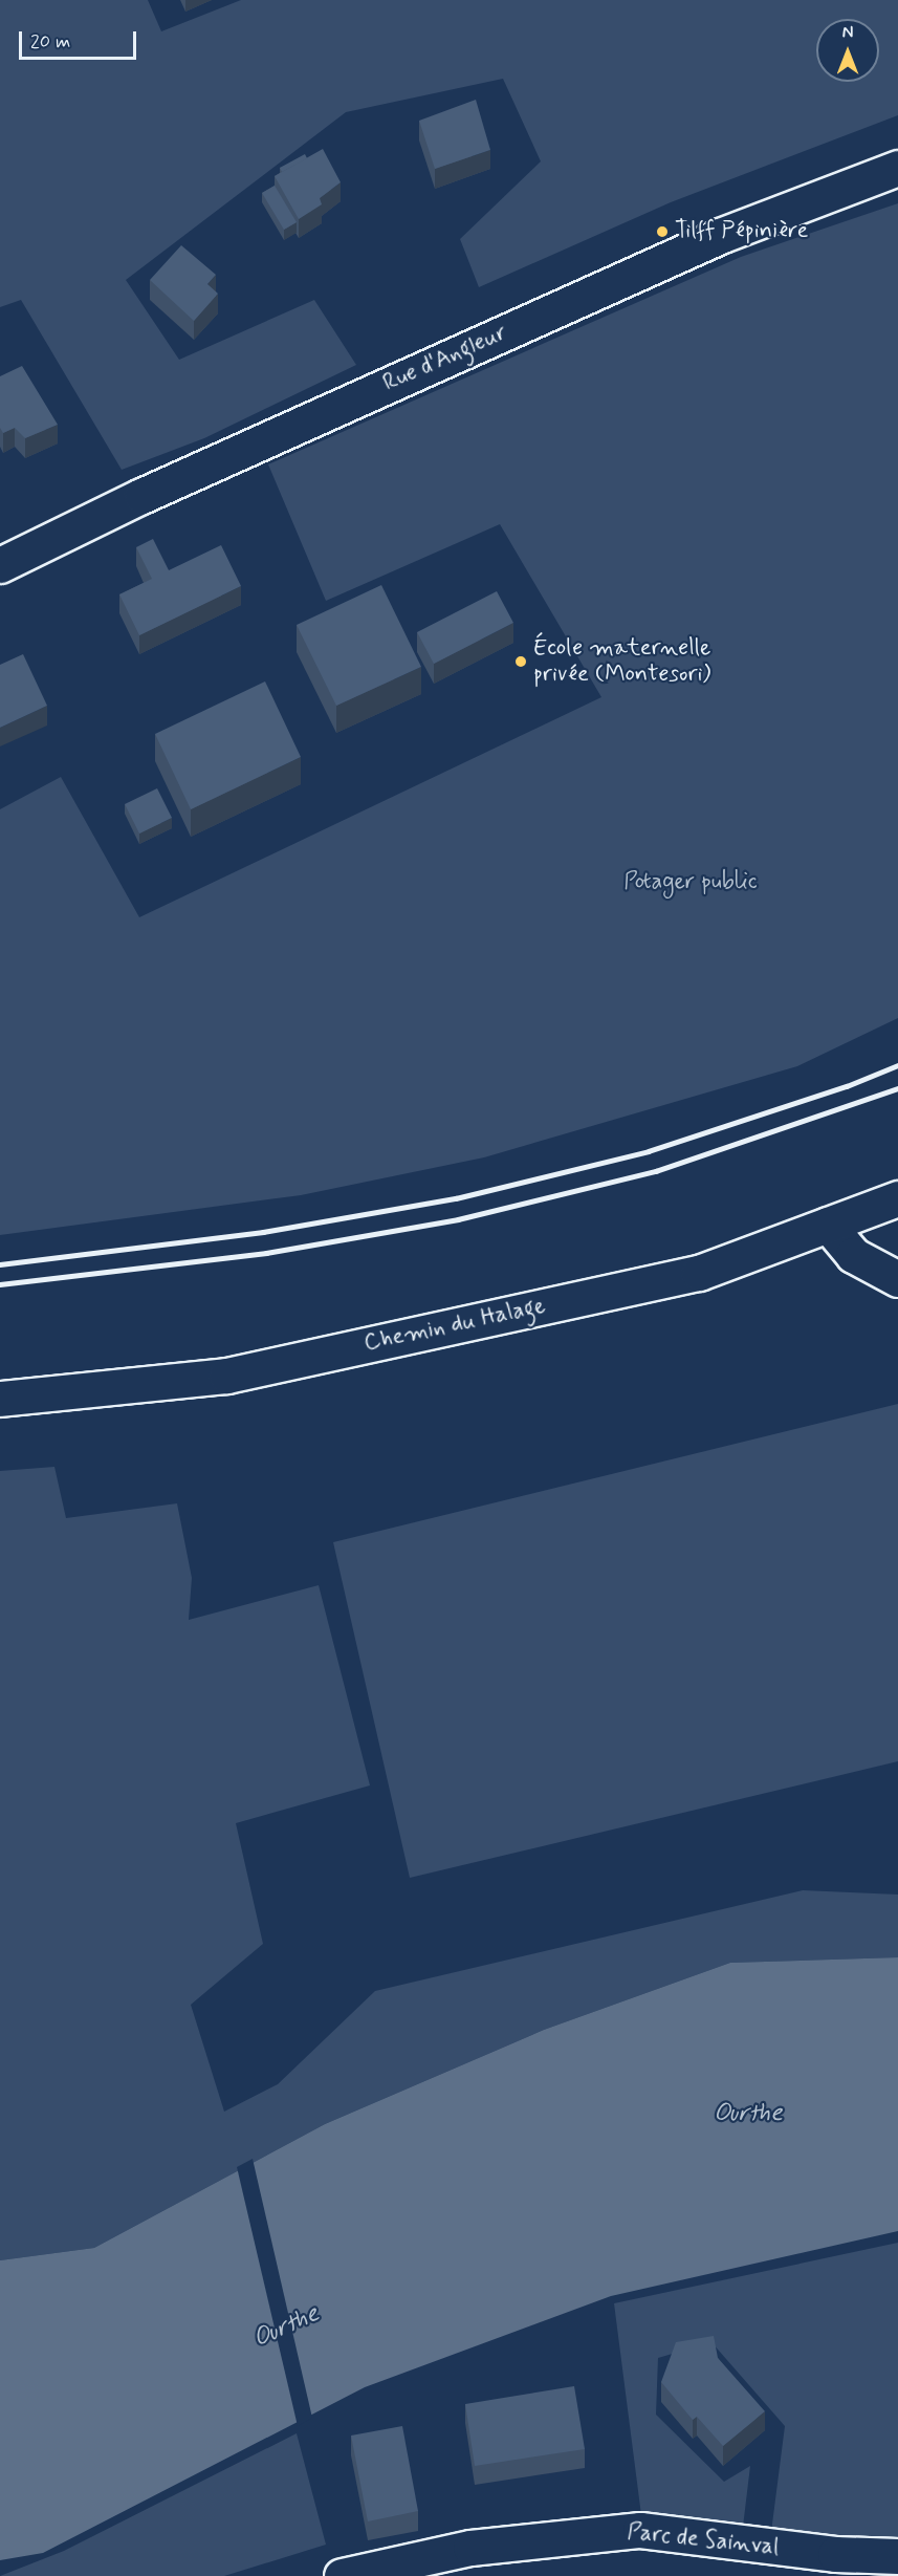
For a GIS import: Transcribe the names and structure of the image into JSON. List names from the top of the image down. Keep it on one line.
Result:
{"streets":{"street":["Rue d'Angleur","Chemin du Halage","Parc de Sainval"]},"water":["Ourthe"],"parks":["Potager public"],"places":["Tilff Pépinière","École maternelle privée (Montesori)"],"scale_bar":"20 m","north":"top"}
